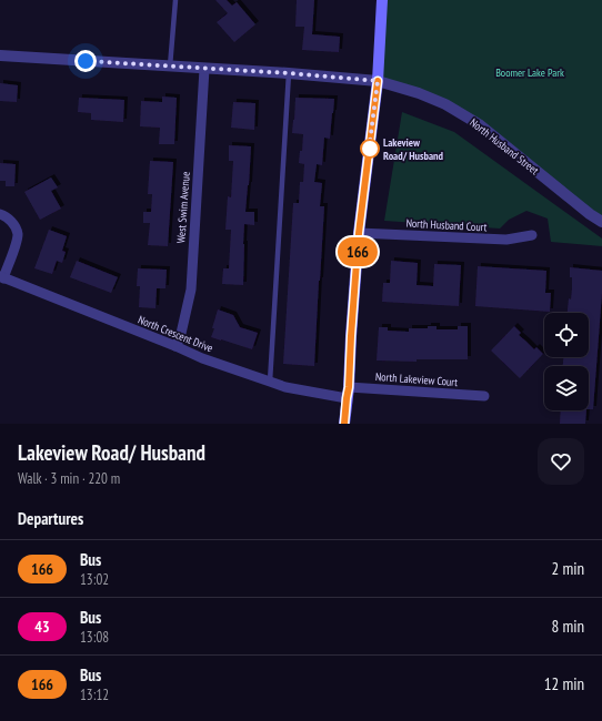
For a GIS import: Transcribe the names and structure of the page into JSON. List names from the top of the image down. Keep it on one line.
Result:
{"streets":{"street":["North Husband Street","West Swim Avenue","North Husband Court","North Crescent Drive","North Lakeview Court"]},"crossings":[["North Husband Street","West Swim Avenue"],["West Swim Avenue","North Crescent Drive"],["North Crescent Drive","North Lakeview Court"]],"parks":["Boomer Lake Park"],"places":["Lakeview Road/ Husband"],"lines":["bus line 166"],"page":{"on_map":"166","heading":[["Lakeview Road/ Husband","Walk · 3 min · 220 m"],"Departures"],"list":[{"mark":"166","name":"Bus","note":"13:02","value":"2 min"},{"mark":"43","name":"Bus","note":"13:08","value":"8 min"},{"mark":"166","name":"Bus","note":"13:12","value":"12 min"}]}}
